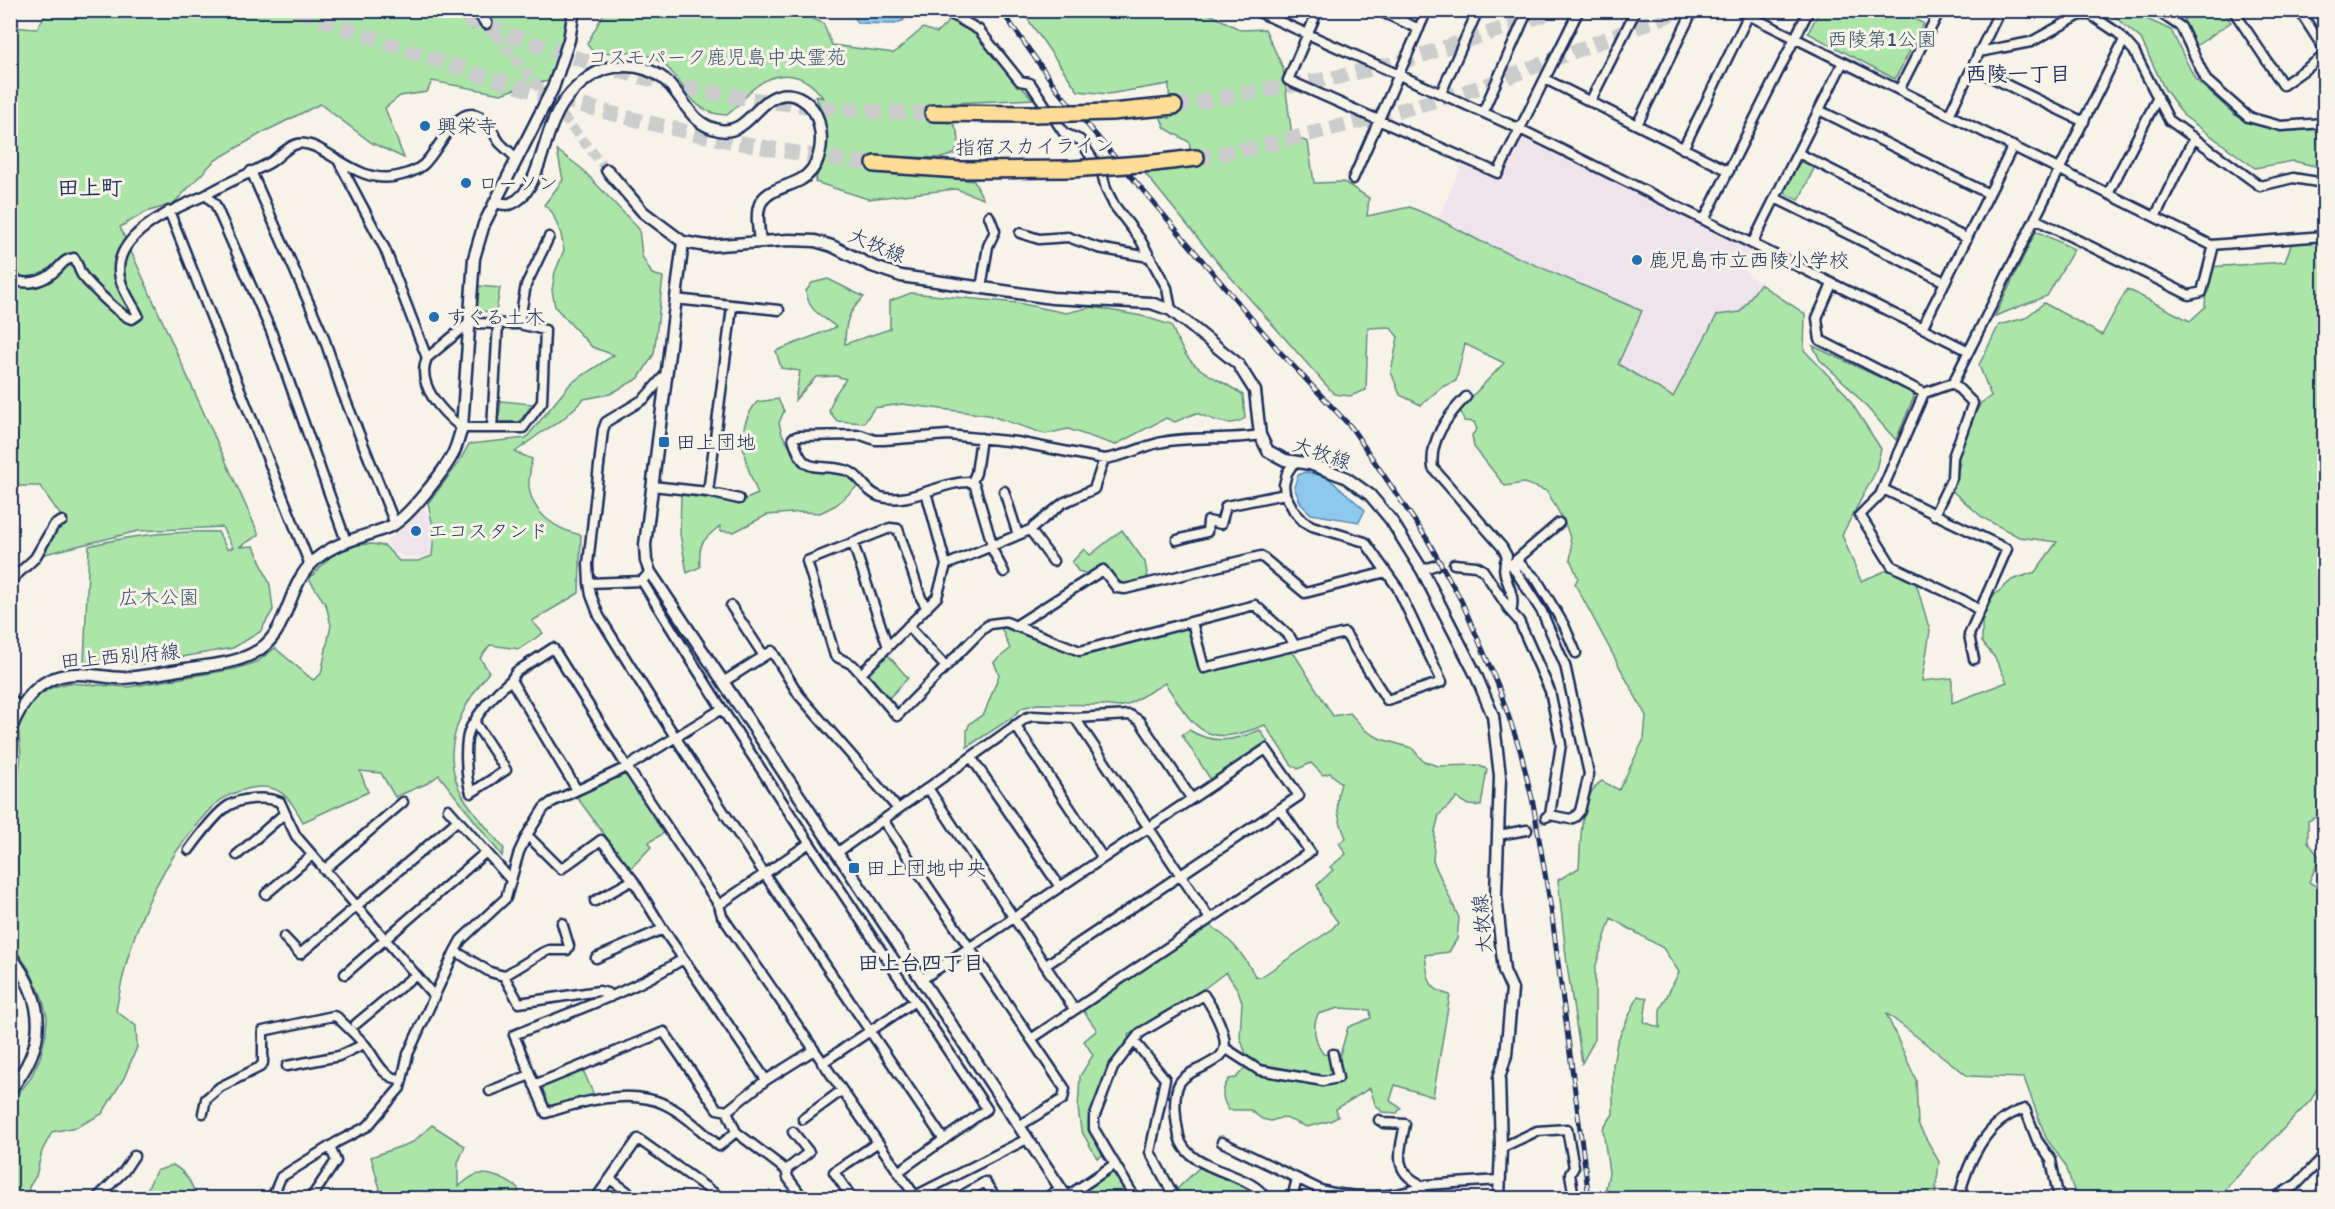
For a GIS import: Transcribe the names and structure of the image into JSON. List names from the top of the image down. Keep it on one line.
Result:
{"streets":{"highway":["指宿スカイライン"],"street":["大牧線","田上西別府線"]},"districts":["西陵一丁目","田上町","田上台四丁目"],"parks":["西陵第1公園","コスモパーク鹿児島中央霊苑","広木公園"],"places":{"other":["興栄寺","ローソン","鹿児島市立西陵小学校","すぐる土木","エコスタンド"],"transit":["田上団地","田上団地中央"]}}
